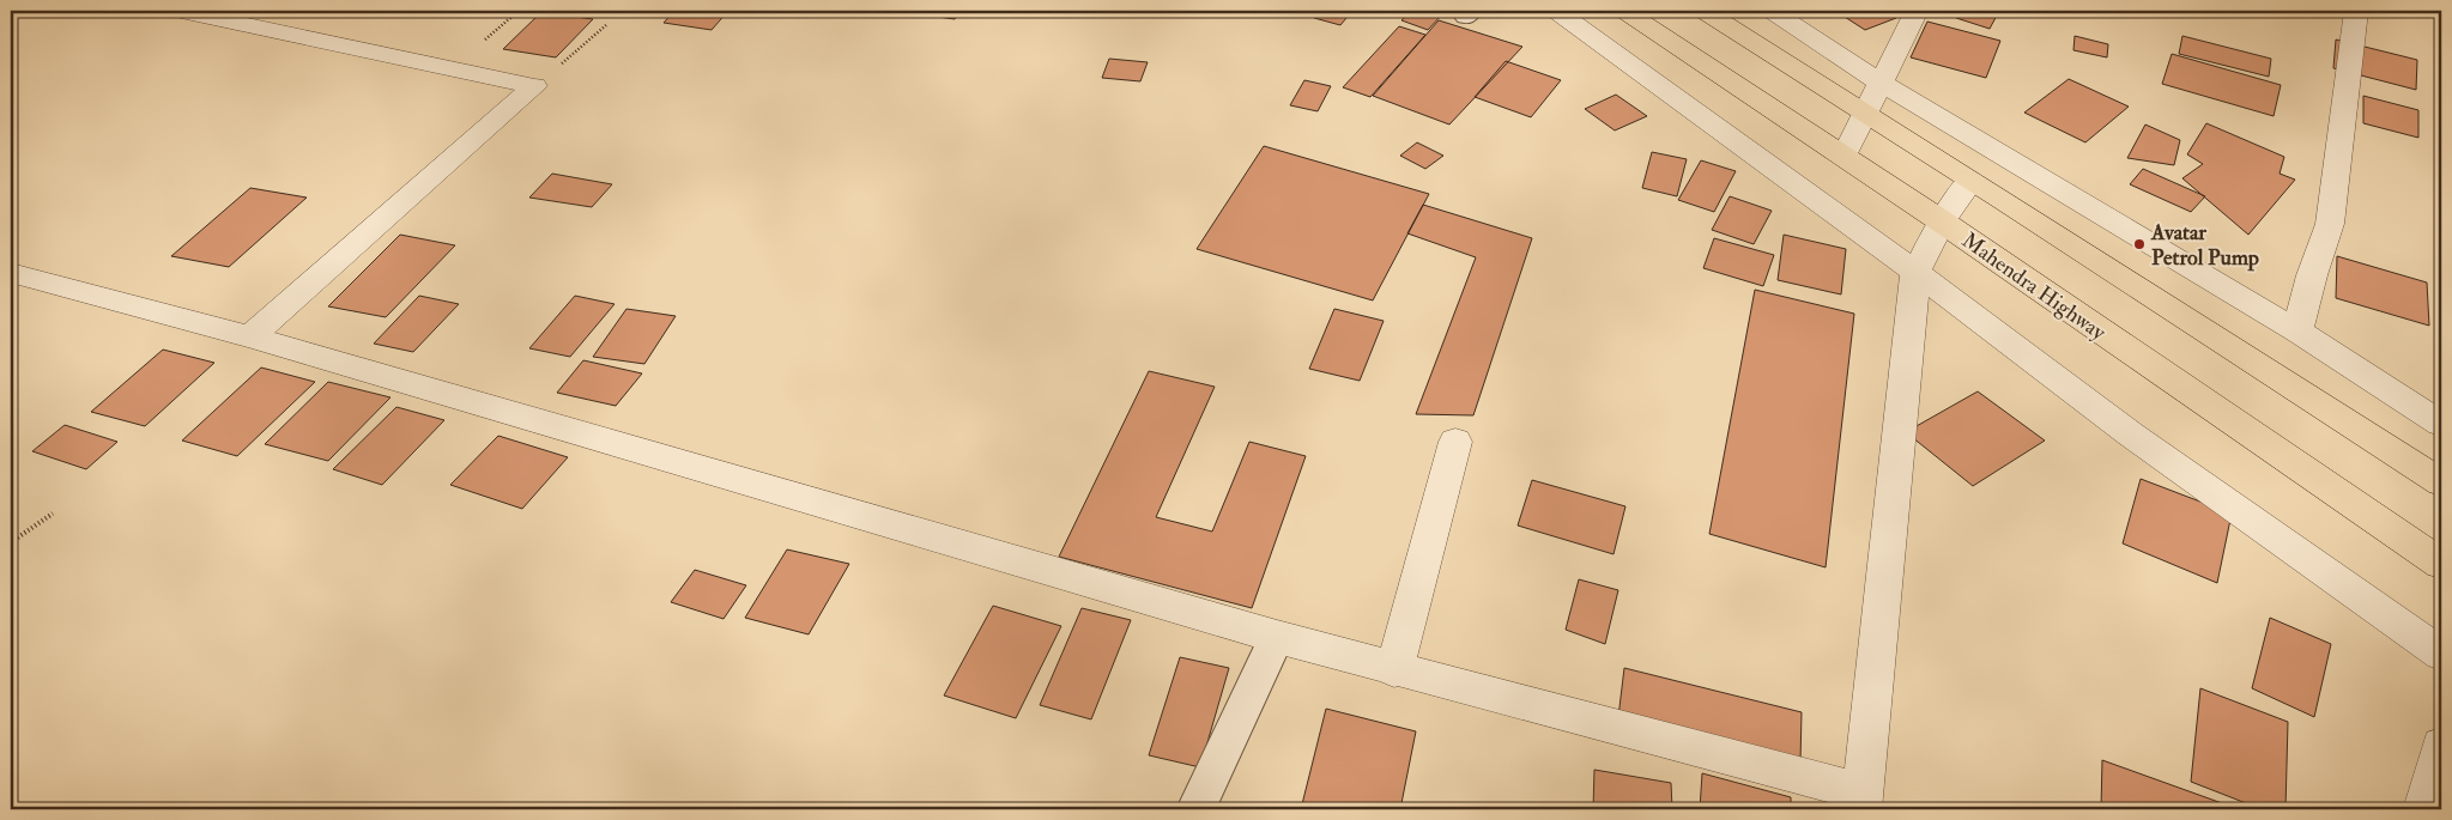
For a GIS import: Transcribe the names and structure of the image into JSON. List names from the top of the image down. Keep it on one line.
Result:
{"streets":{"highway":["Mahendra Highway"]},"places":["Avatar Petrol Pump"]}
